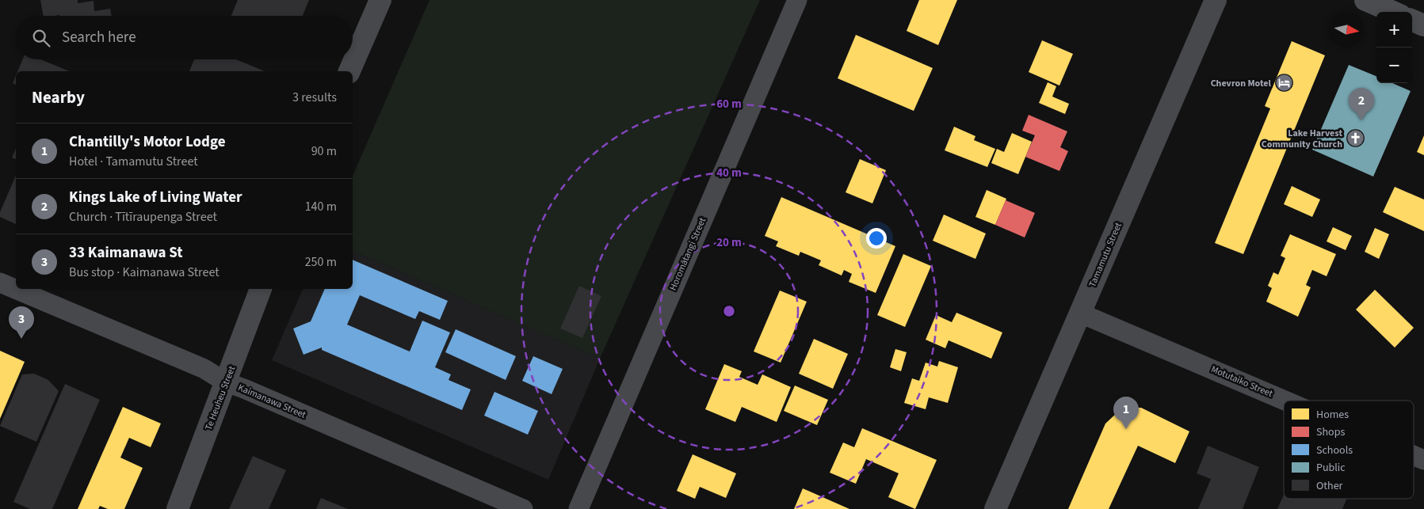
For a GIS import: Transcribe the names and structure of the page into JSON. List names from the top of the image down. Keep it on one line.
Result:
{"streets":{"street":["Horomātangi Street","Tamamutu Street","Motutaiko Street","Te Heuheu Street","Kaimanawa Street"]},"crossings":[["Tamamutu Street","Motutaiko Street"],["Te Heuheu Street","Kaimanawa Street"]],"places":{"hotel":["Chevron Motel"],"church":["Lake Harvest Community Church"]},"legend":["Homes","Shops","Schools","Public","Other"],"north":"right","page":{"map_buttons":["+","−"],"search":"Search here","heading":["Nearby","3 results"],"pins":["2","3","1"],"list":[{"mark":"1","name":"Chantilly's Motor Lodge","note":"Hotel · Tamamutu Street","value":"90 m"},{"mark":"2","name":"Kings Lake of Living Water","note":"Church · Tītīraupenga Street","value":"140 m"},{"mark":"3","name":"33 Kaimanawa St","note":"Bus stop · Kaimanawa Street","value":"250 m"}]},"rings":["60 m","40 m","20 m"]}
